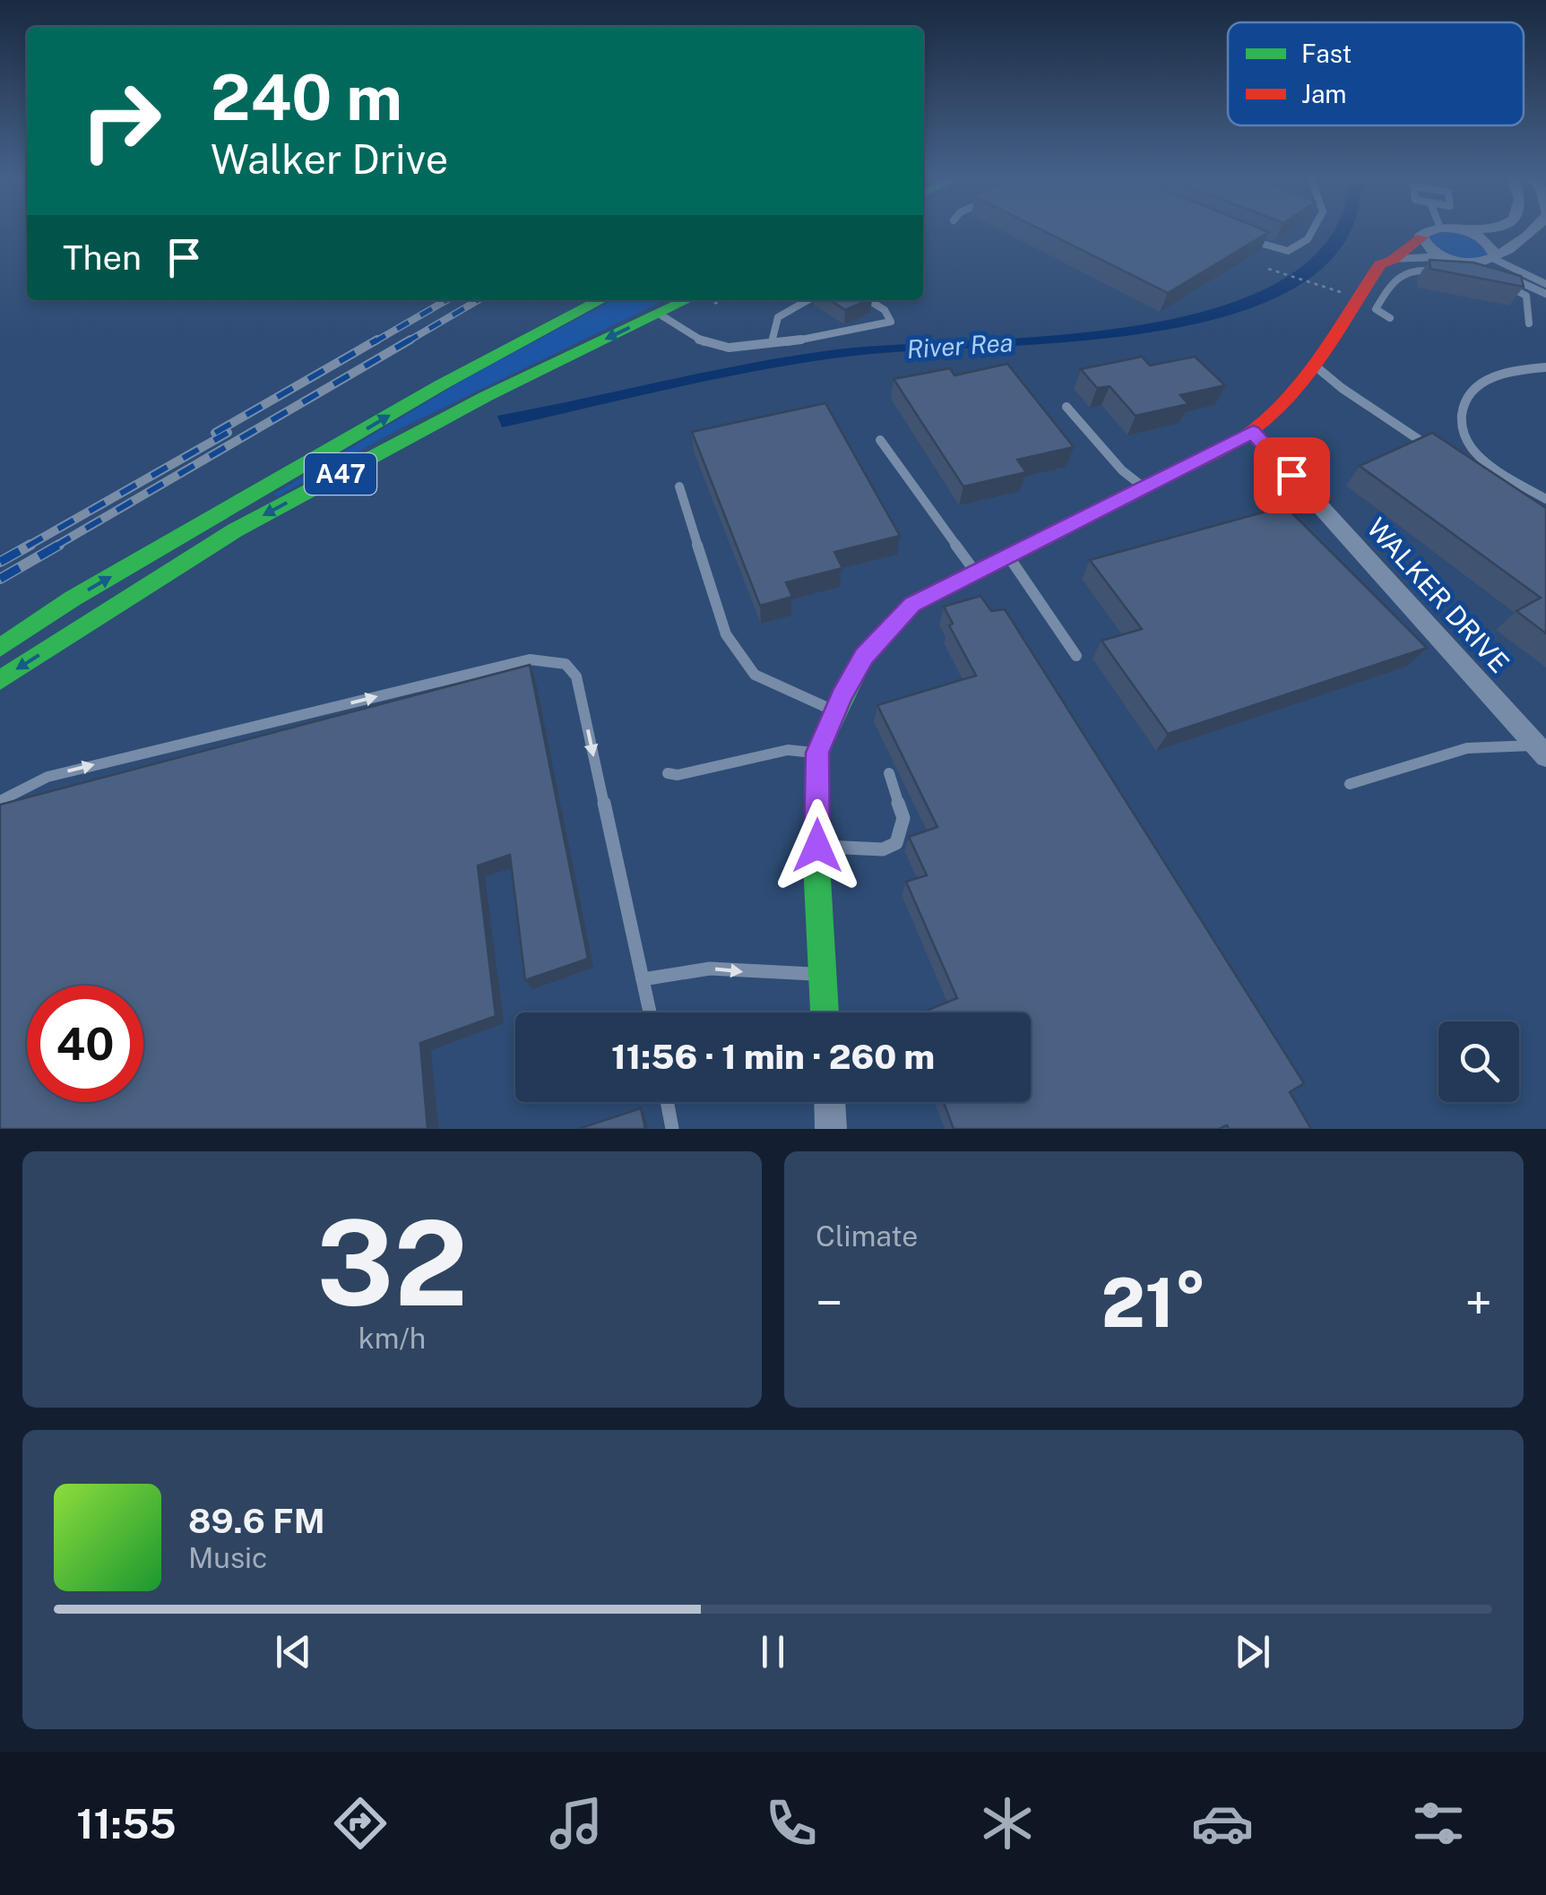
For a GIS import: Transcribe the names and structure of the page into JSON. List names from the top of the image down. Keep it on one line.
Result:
{"streets":{"main road":["A47"],"street":["WALKER DRIVE"]},"water":["River Rea"],"legend":["Fast","Jam"],"page":{"turn":["240 m","Walker Drive"],"then":"Then","limit":"40","trip":"11:56 · 1 min · 260 m","tile":[["32","km/h"],"Climate"],"heat":["−","21°","+"],"song":["89.6 FM","Music"],"tabs":"11:55"}}
